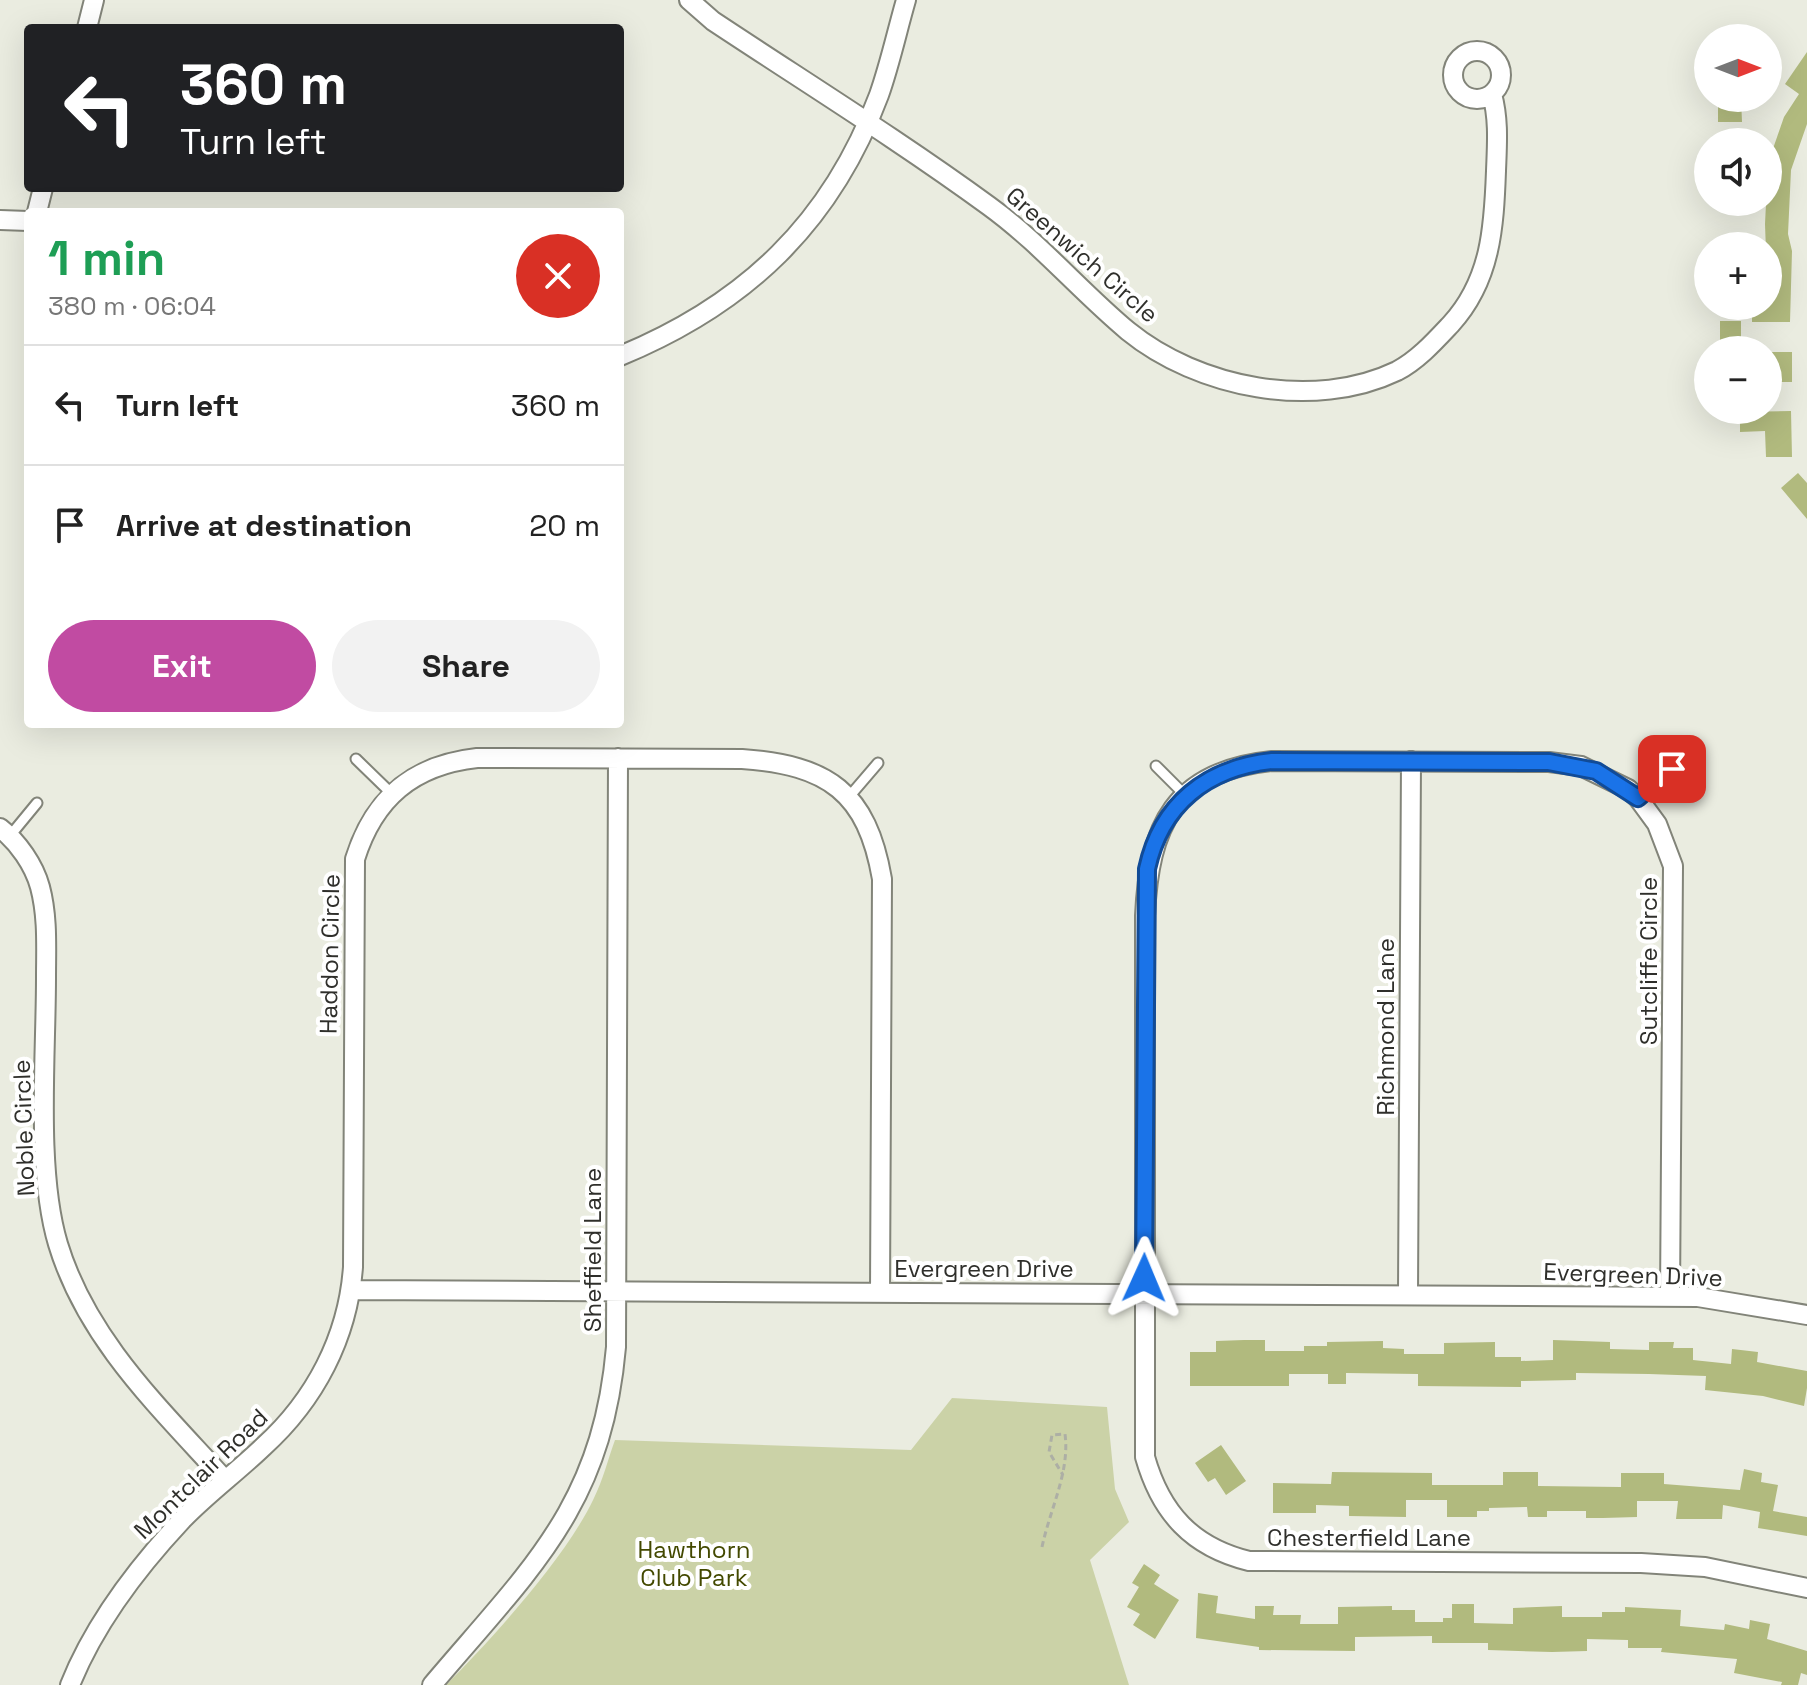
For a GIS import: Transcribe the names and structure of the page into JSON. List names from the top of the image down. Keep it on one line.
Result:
{"streets":{"street":["Greenwich Circle","Haddon Circle","Sutcliffe Circle","Richmond Lane","Noble Circle","Sheffield Lane","Evergreen Drive","Montclair Road","Chesterfield Lane"]},"crossings":[["Haddon Circle","Sheffield Lane"],["Haddon Circle","Evergreen Drive"],["Haddon Circle","Montclair Road"],["Sutcliffe Circle","Richmond Lane"],["Sutcliffe Circle","Evergreen Drive"],["Sutcliffe Circle","Chesterfield Lane"],["Richmond Lane","Evergreen Drive"],["Noble Circle","Montclair Road"],["Sheffield Lane","Evergreen Drive"],["Evergreen Drive","Montclair Road"],["Evergreen Drive","Chesterfield Lane"]],"parks":["Hawthorn Club Park"],"north":"right","page":{"map_buttons":["+","−"],"turn":["360 m","Turn left"],"heading":["1 min","380 m · 06:04"],"list":[{"name":"Turn left","value":"360 m"},{"name":"Arrive at destination","value":"20 m"}],"buttons":["Exit","Share"]}}
